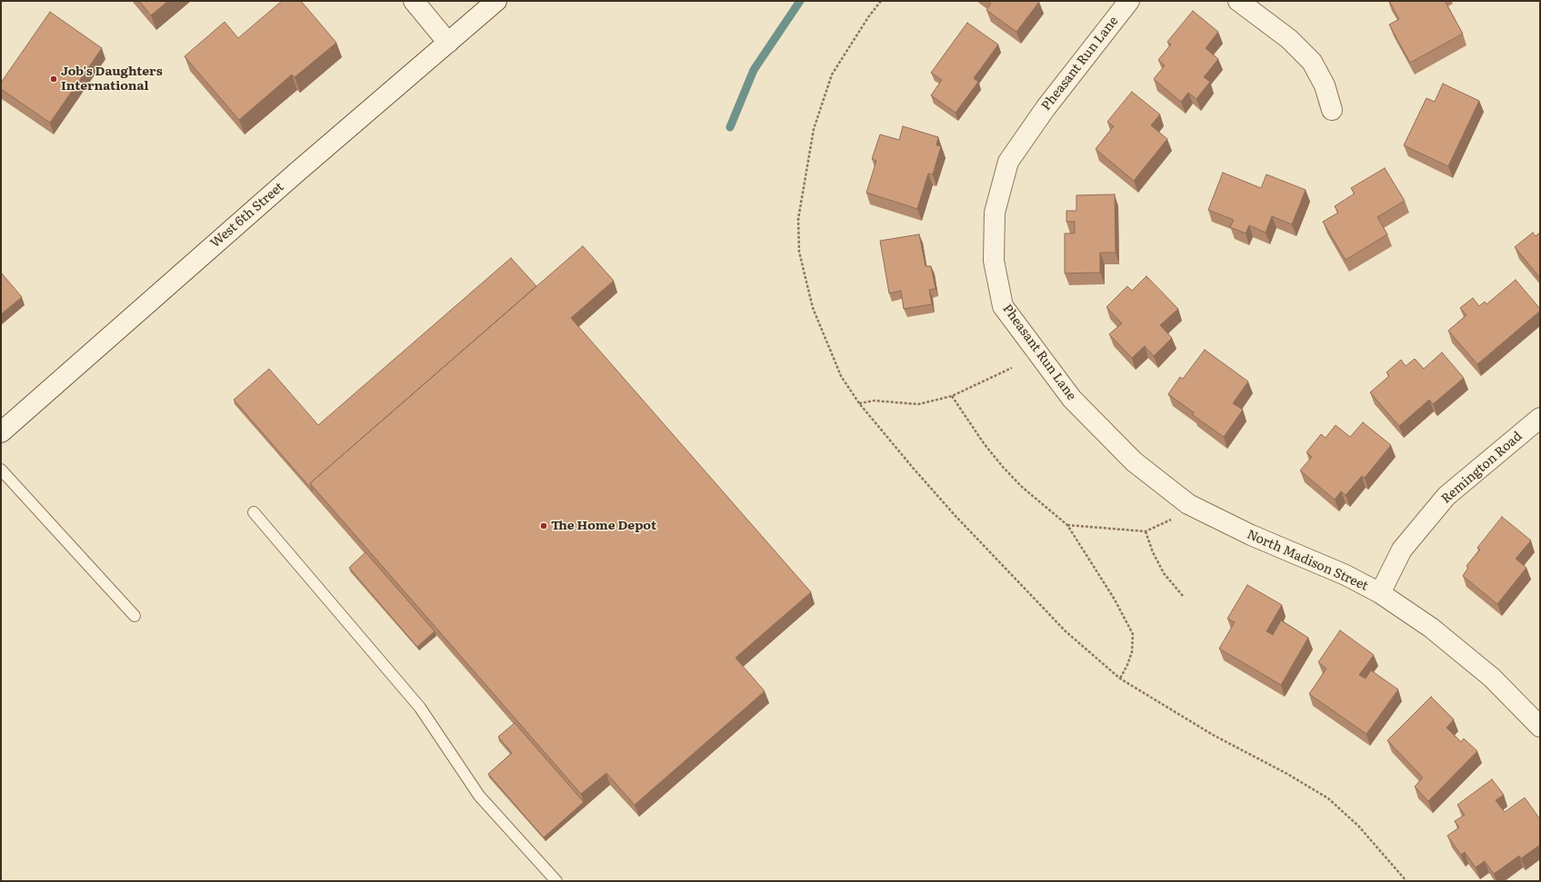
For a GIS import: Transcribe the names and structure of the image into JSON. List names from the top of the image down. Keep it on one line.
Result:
{"streets":{"street":["Pheasant Run Lane","West 6th Street","Remington Road","North Madison Street"]},"crossings":[["Pheasant Run Lane","North Madison Street"],["Remington Road","North Madison Street"]],"places":["Job's Daughters International","The Home Depot"]}
